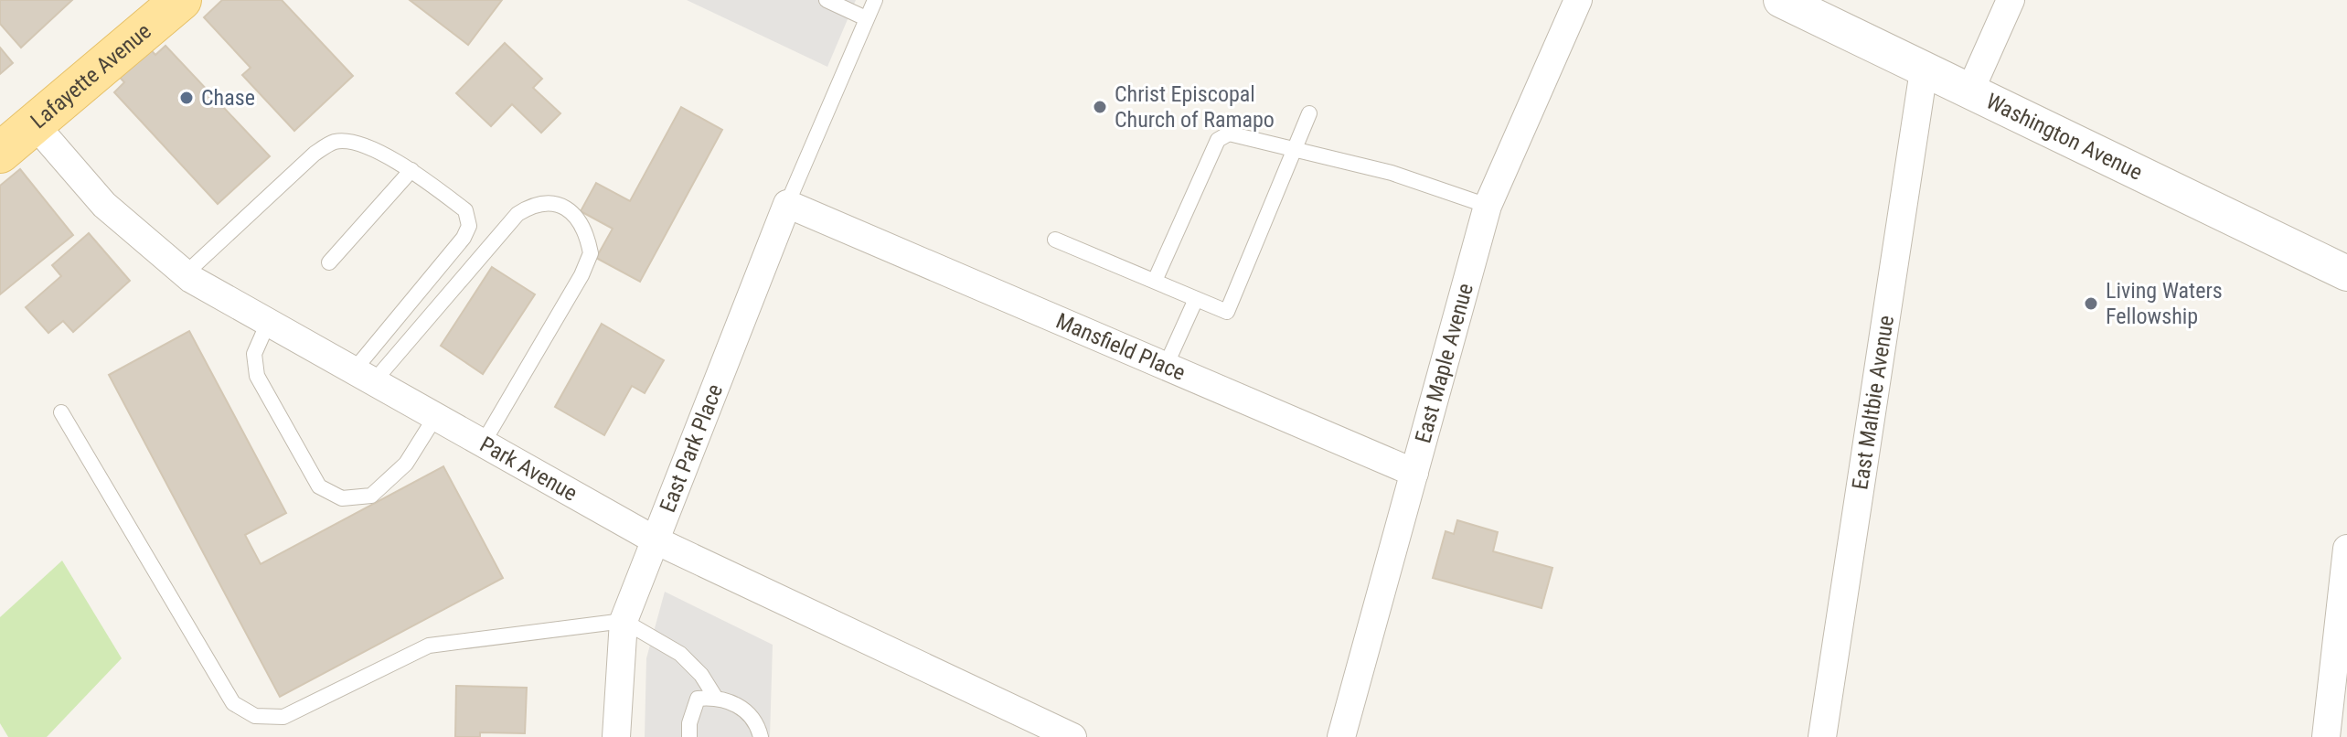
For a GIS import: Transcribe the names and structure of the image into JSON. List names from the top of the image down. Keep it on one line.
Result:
{"streets":{"main road":["Lafayette Avenue"],"street":["Washington Avenue","Mansfield Place","East Maple Avenue","East Maltbie Avenue","East Park Place","Park Avenue"]},"crossings":[["Lafayette Avenue","Park Avenue"],["Washington Avenue","East Maltbie Avenue"],["Mansfield Place","East Maple Avenue"],["Mansfield Place","East Park Place"],["East Park Place","Park Avenue"]],"places":["Chase","Christ Episcopal Church of Ramapo","Living Waters Fellowship"]}
